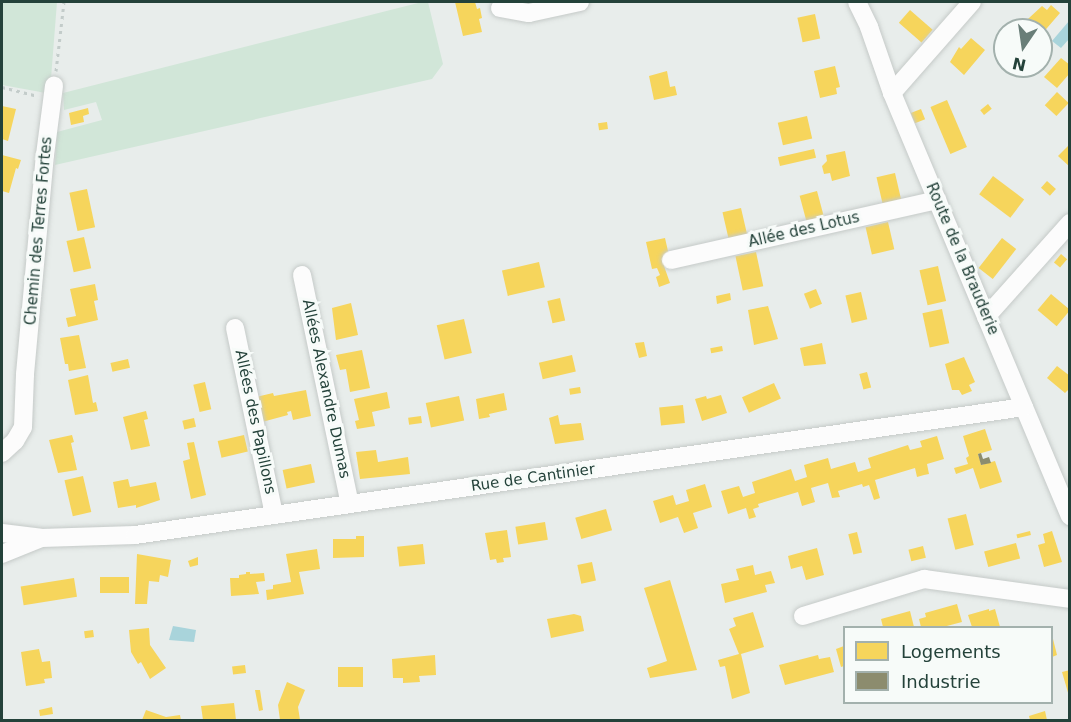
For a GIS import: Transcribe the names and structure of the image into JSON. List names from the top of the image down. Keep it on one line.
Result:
{"streets":{"street":["Allée des Lotus","Chemin des Terres Fortes","Route de la Brauderie","Allées Alexandre Dumas","Allées des Papillons","Rue de Cantinier"]},"crossings":[["Allée des Lotus","Route de la Brauderie"],["Route de la Brauderie","Rue de Cantinier"],["Allées Alexandre Dumas","Rue de Cantinier"],["Allées des Papillons","Rue de Cantinier"]],"legend":["Logements","Industrie"],"north":"bottom"}
